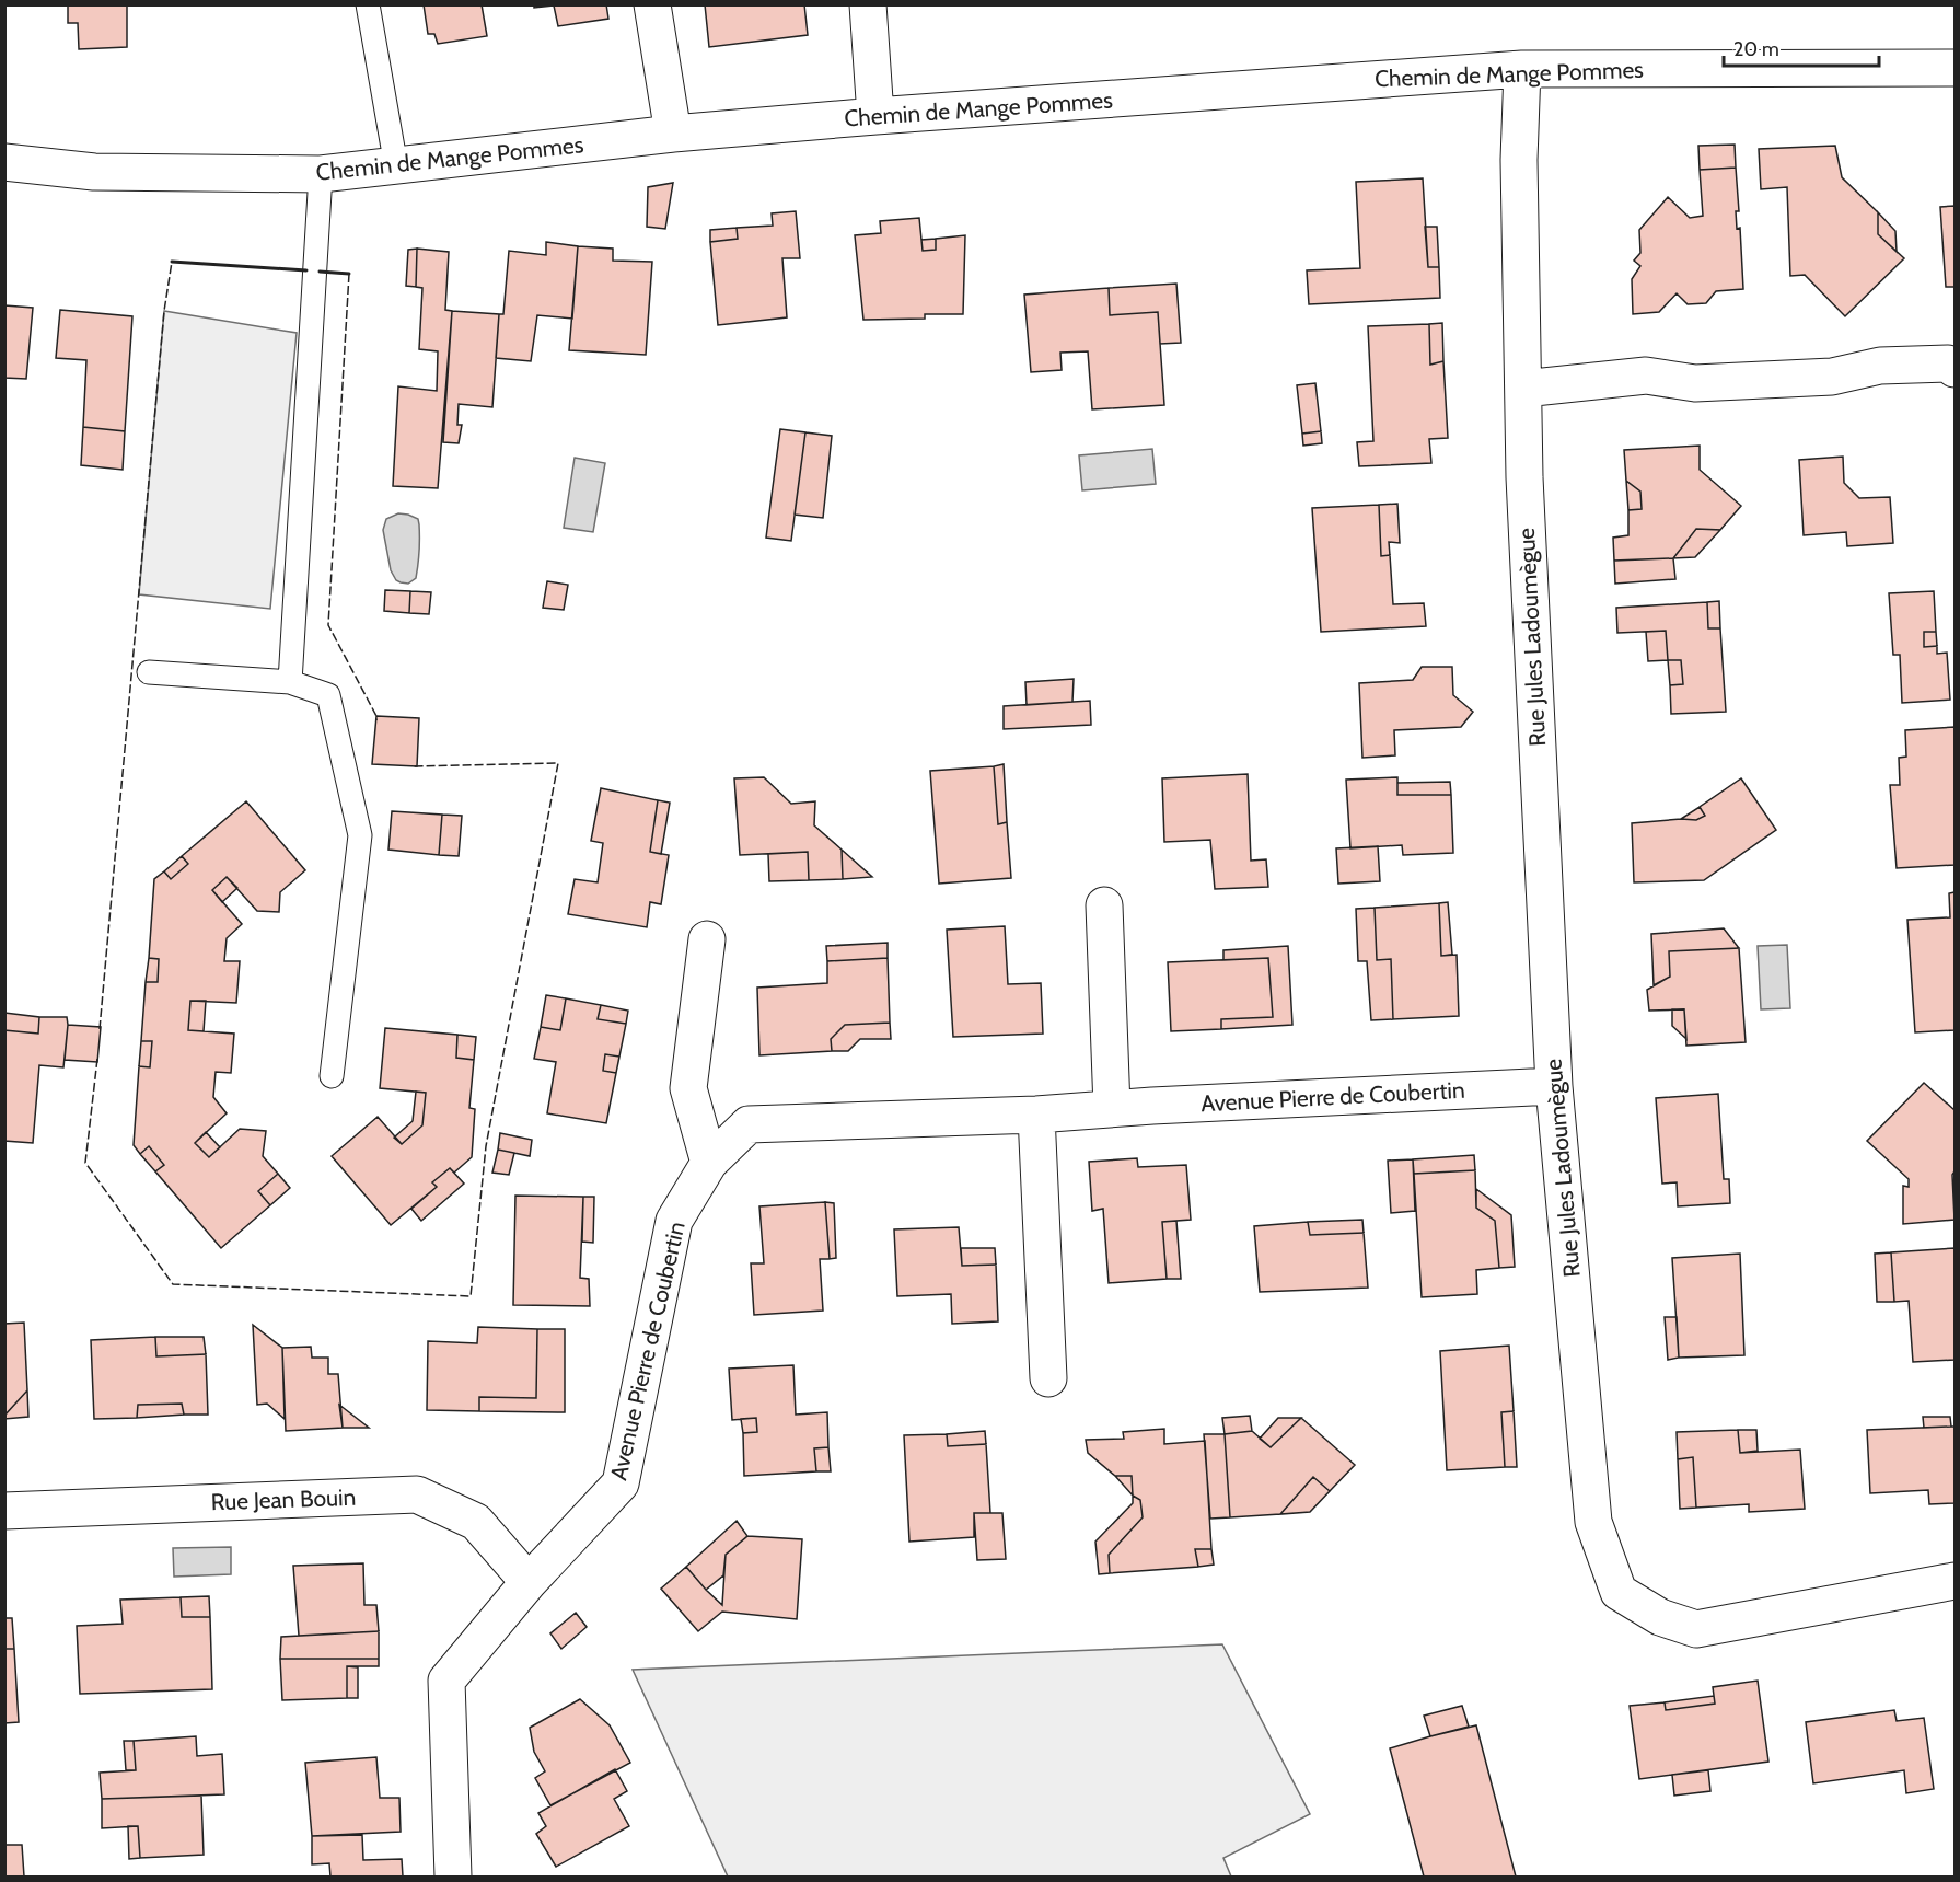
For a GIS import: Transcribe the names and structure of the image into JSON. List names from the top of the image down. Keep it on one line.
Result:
{"streets":{"street":["Chemin de Mange Pommes","Rue Jules Ladoumègue","Avenue Pierre de Coubertin","Rue Jean Bouin"]},"crossings":[["Chemin de Mange Pommes","Rue Jules Ladoumègue"],["Rue Jules Ladoumègue","Avenue Pierre de Coubertin"],["Avenue Pierre de Coubertin","Rue Jean Bouin"]],"scale_bar":"20 m"}
